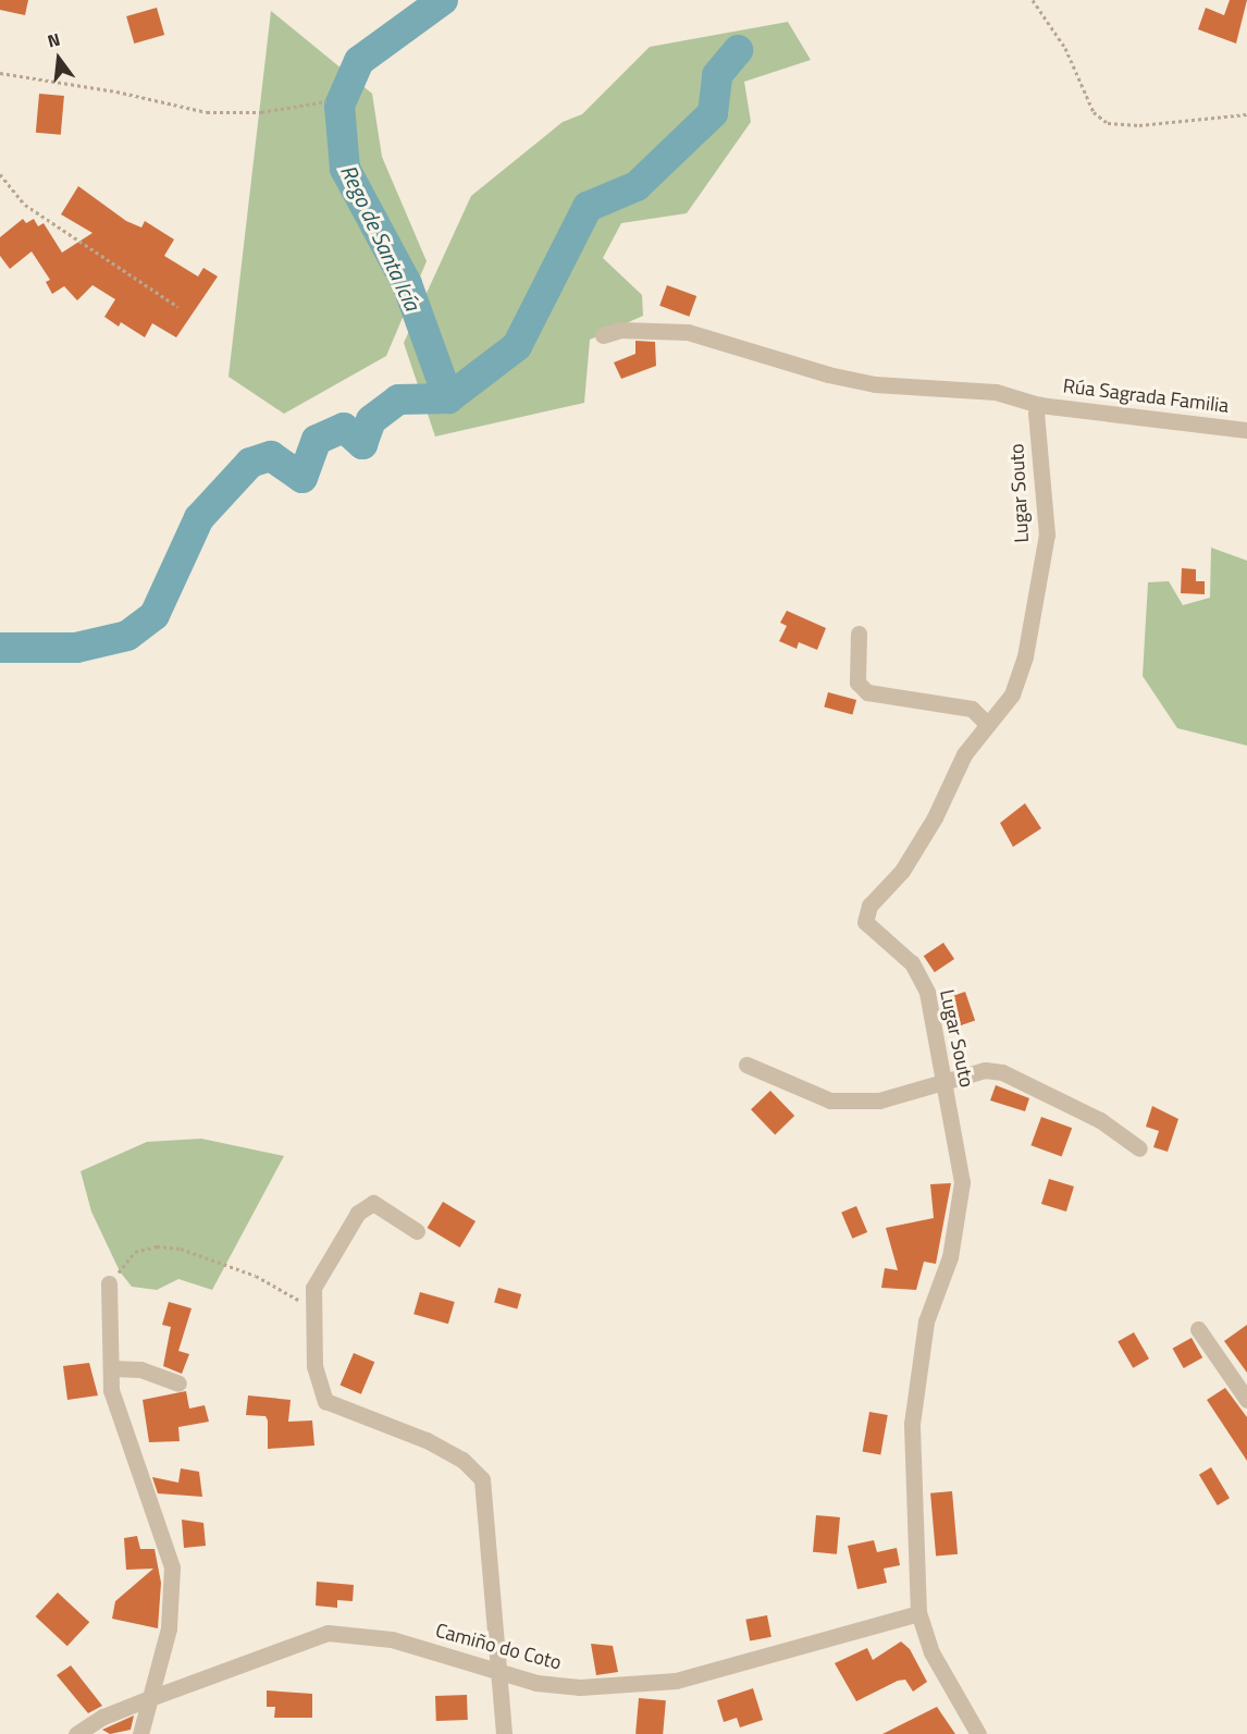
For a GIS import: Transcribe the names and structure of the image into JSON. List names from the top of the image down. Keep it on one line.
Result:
{"streets":{"street":["Rúa Sagrada Familia","Lugar Souto","Camiño do Coto"]},"crossings":[["Rúa Sagrada Familia","Lugar Souto"],["Lugar Souto","Camiño do Coto"]],"water":["Rego de Santa Icía"],"north":"top"}
